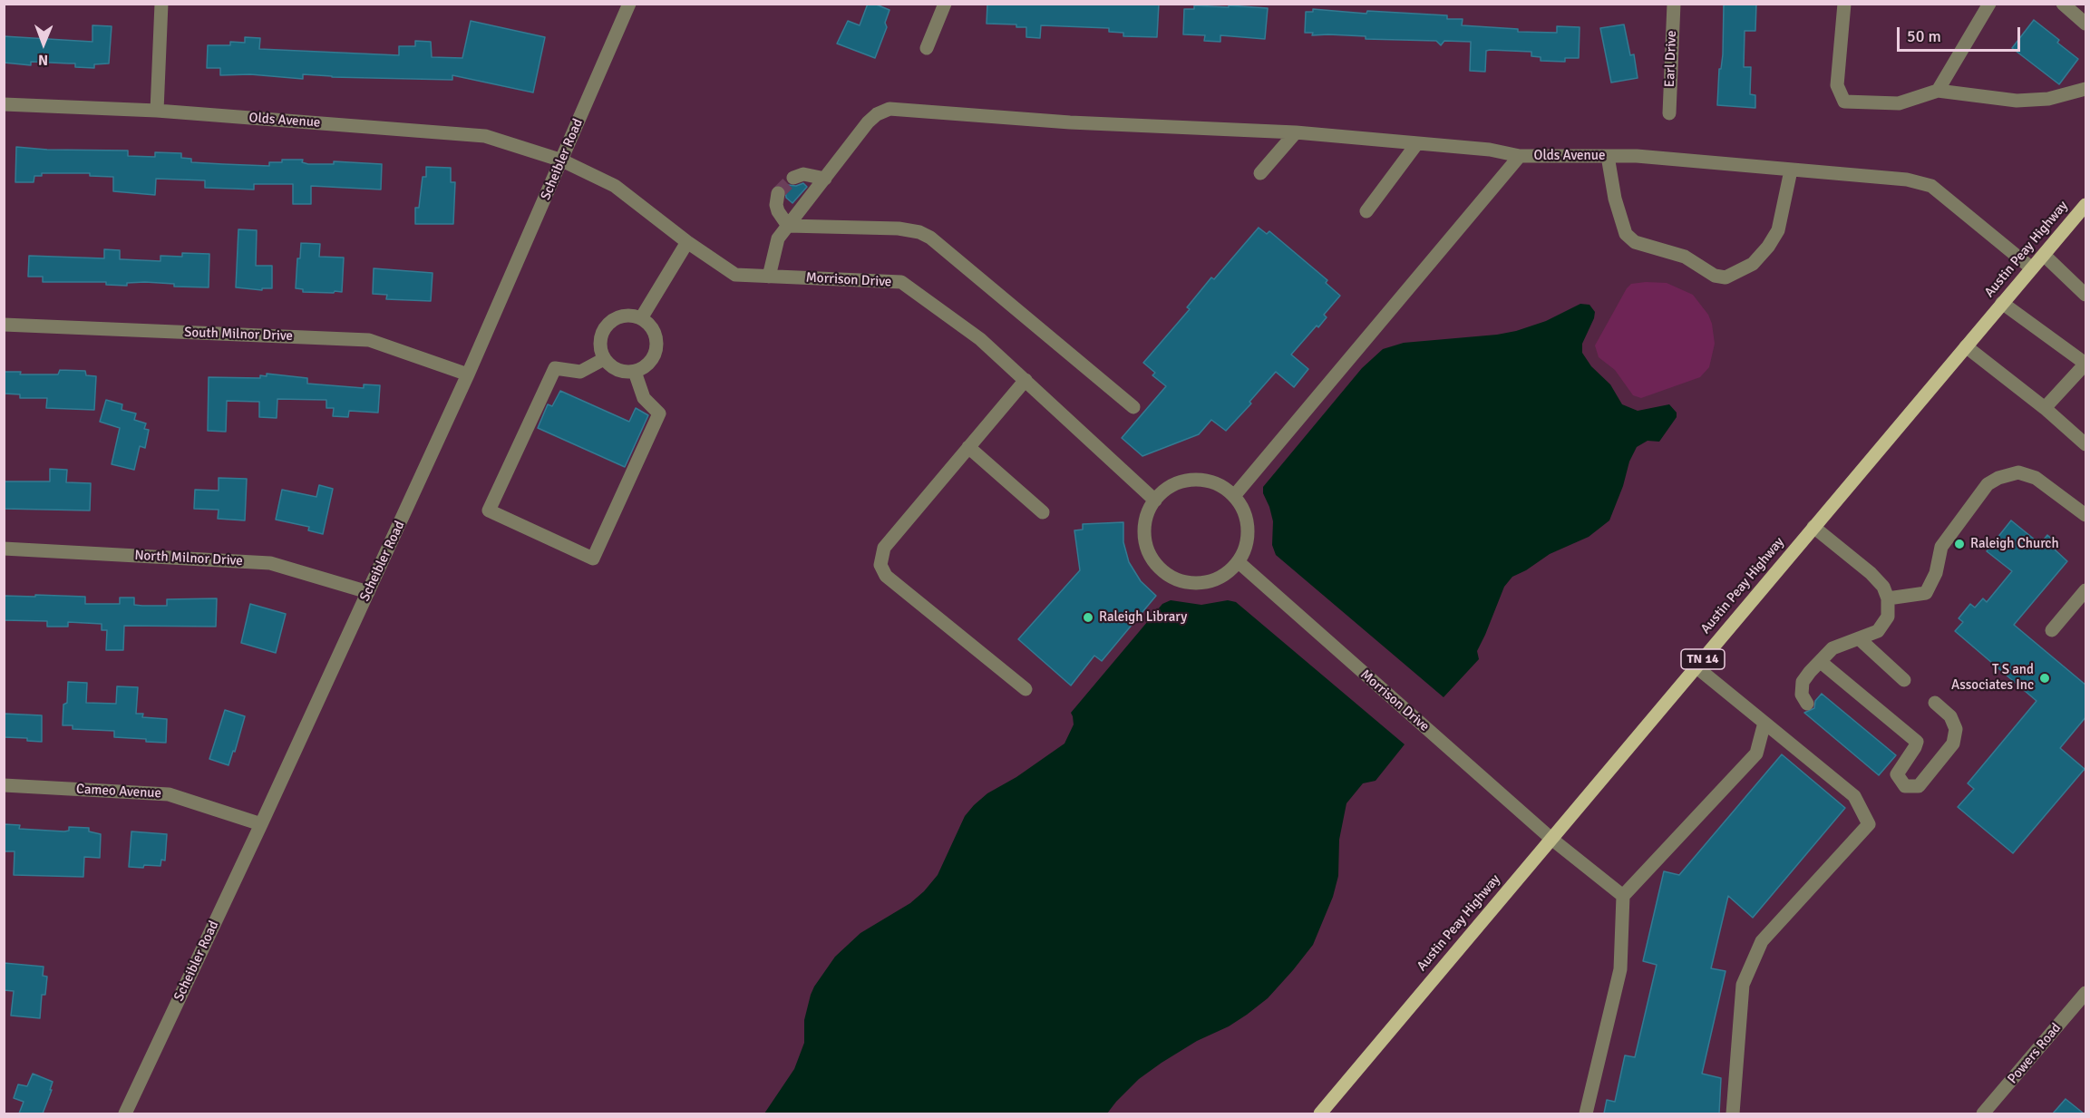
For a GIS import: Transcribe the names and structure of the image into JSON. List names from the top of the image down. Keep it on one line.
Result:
{"streets":{"main road":["Austin Peay Highway","TN 14"],"street":["Earl Drive","Olds Avenue","Scheibler Road","Morrison Drive","South Milnor Drive","North Milnor Drive","Cameo Avenue","Powers Road"]},"crossings":[["Olds Avenue","Scheibler Road"],["Olds Avenue","Austin Peay Highway"],["Olds Avenue","Morrison Drive"],["Scheibler Road","Morrison Drive"],["Scheibler Road","South Milnor Drive"],["Scheibler Road","North Milnor Drive"],["Scheibler Road","Cameo Avenue"],["Austin Peay Highway","Morrison Drive"]],"places":["Raleigh Church","Raleigh Library","T S and Associates Inc"],"scale_bar":"50 m","north":"bottom"}
